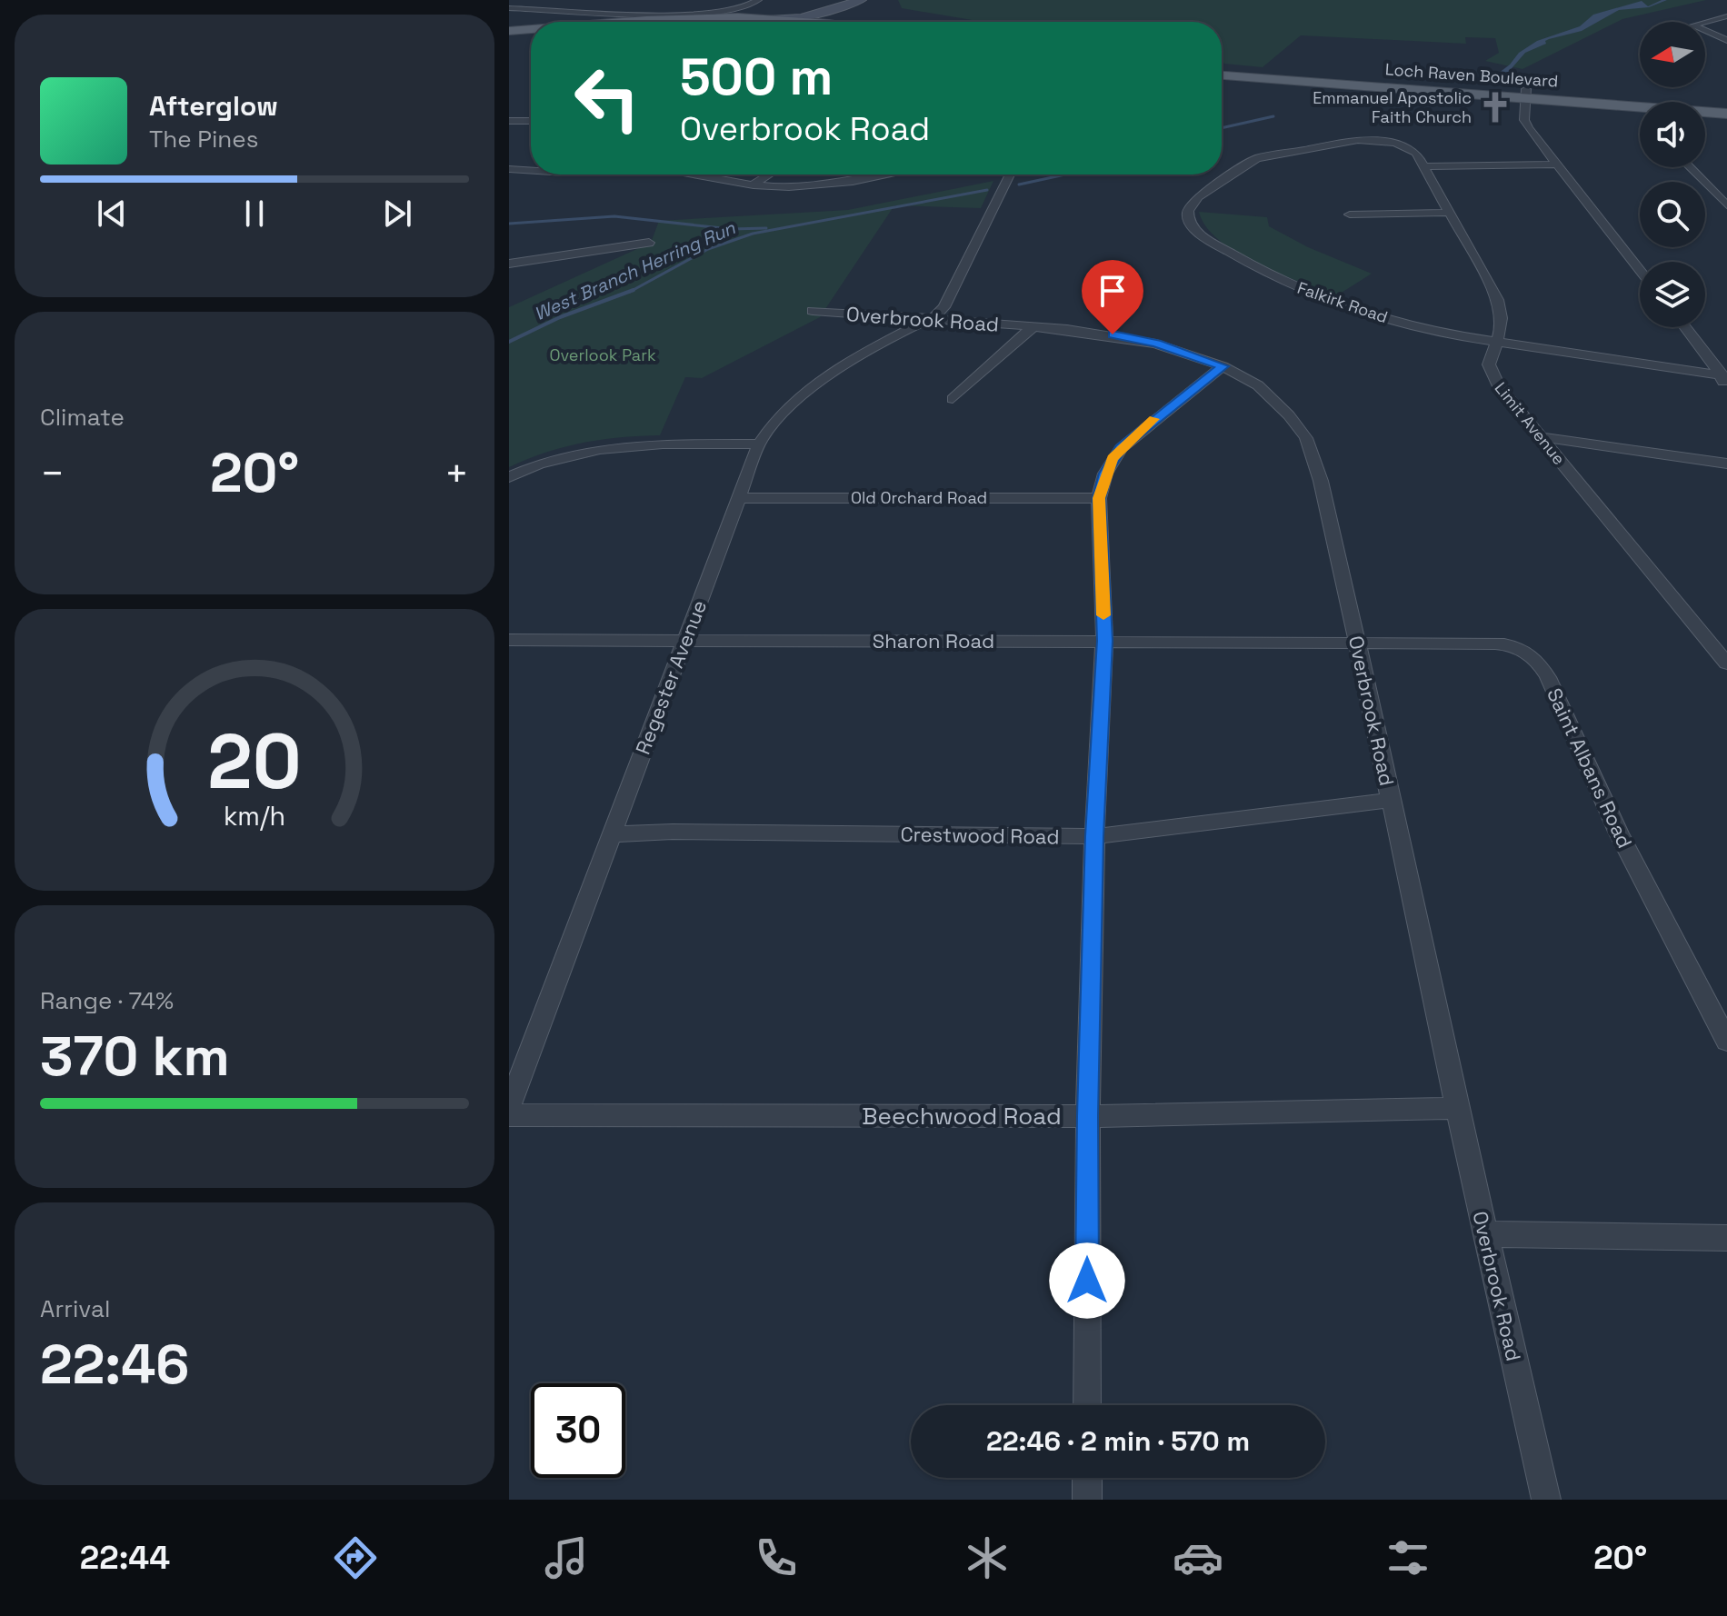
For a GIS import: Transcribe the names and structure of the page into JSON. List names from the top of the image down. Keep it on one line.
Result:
{"streets":{"main road":["Loch Raven Boulevard"],"street":["Falkirk Road","Overbrook Road","Limit Avenue","Old Orchard Road","Sharon Road","Regester Avenue","Saint Albans Road","Crestwood Road","Beechwood Road"]},"crossings":[["Falkirk Road","Limit Avenue"],["Overbrook Road","Sharon Road"],["Overbrook Road","Regester Avenue"],["Overbrook Road","Saint Albans Road"],["Overbrook Road","Crestwood Road"],["Overbrook Road","Beechwood Road"],["Old Orchard Road","Regester Avenue"],["Sharon Road","Regester Avenue"],["Sharon Road","Saint Albans Road"],["Regester Avenue","Crestwood Road"]],"water":["West Branch Herring Run"],"parks":["Overlook Park"],"places":{"church":["Emmanuel Apostolic Faith Church"]},"north":"left","page":{"turn":["500 m","Overbrook Road"],"song":["Afterglow","The Pines"],"tile":["Climate",["Range · 74%","370 km"],["Arrival","22:46"]],"heat":["−","20°","+"],"limit":"30","trip":"22:46 · 2 min · 570 m","tabs":["22:44","20°"],"gauge":["20","km/h"]}}
